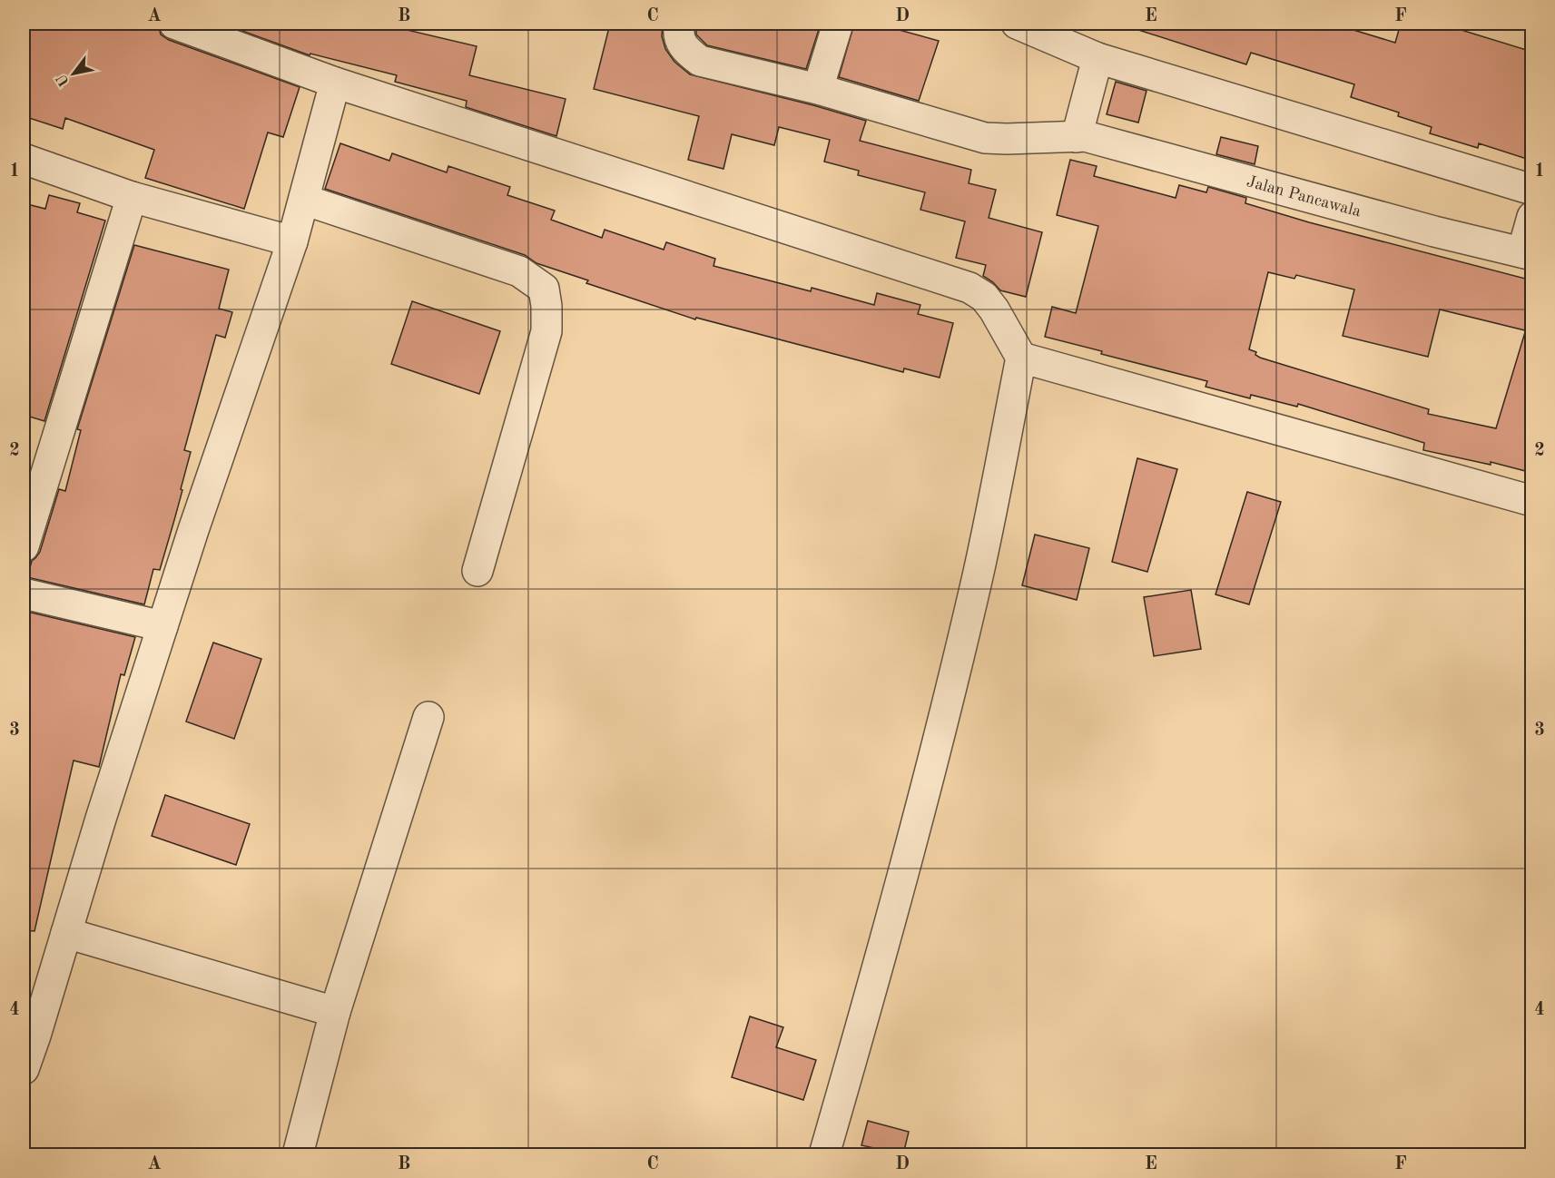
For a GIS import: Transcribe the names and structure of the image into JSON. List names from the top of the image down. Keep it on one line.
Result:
{"streets":{"street":["Jalan Pancawala"]},"north":"bottom left","grid":{"columns":["A","B","C","D","E","F"],"rows":["1","2","3","4"]}}
